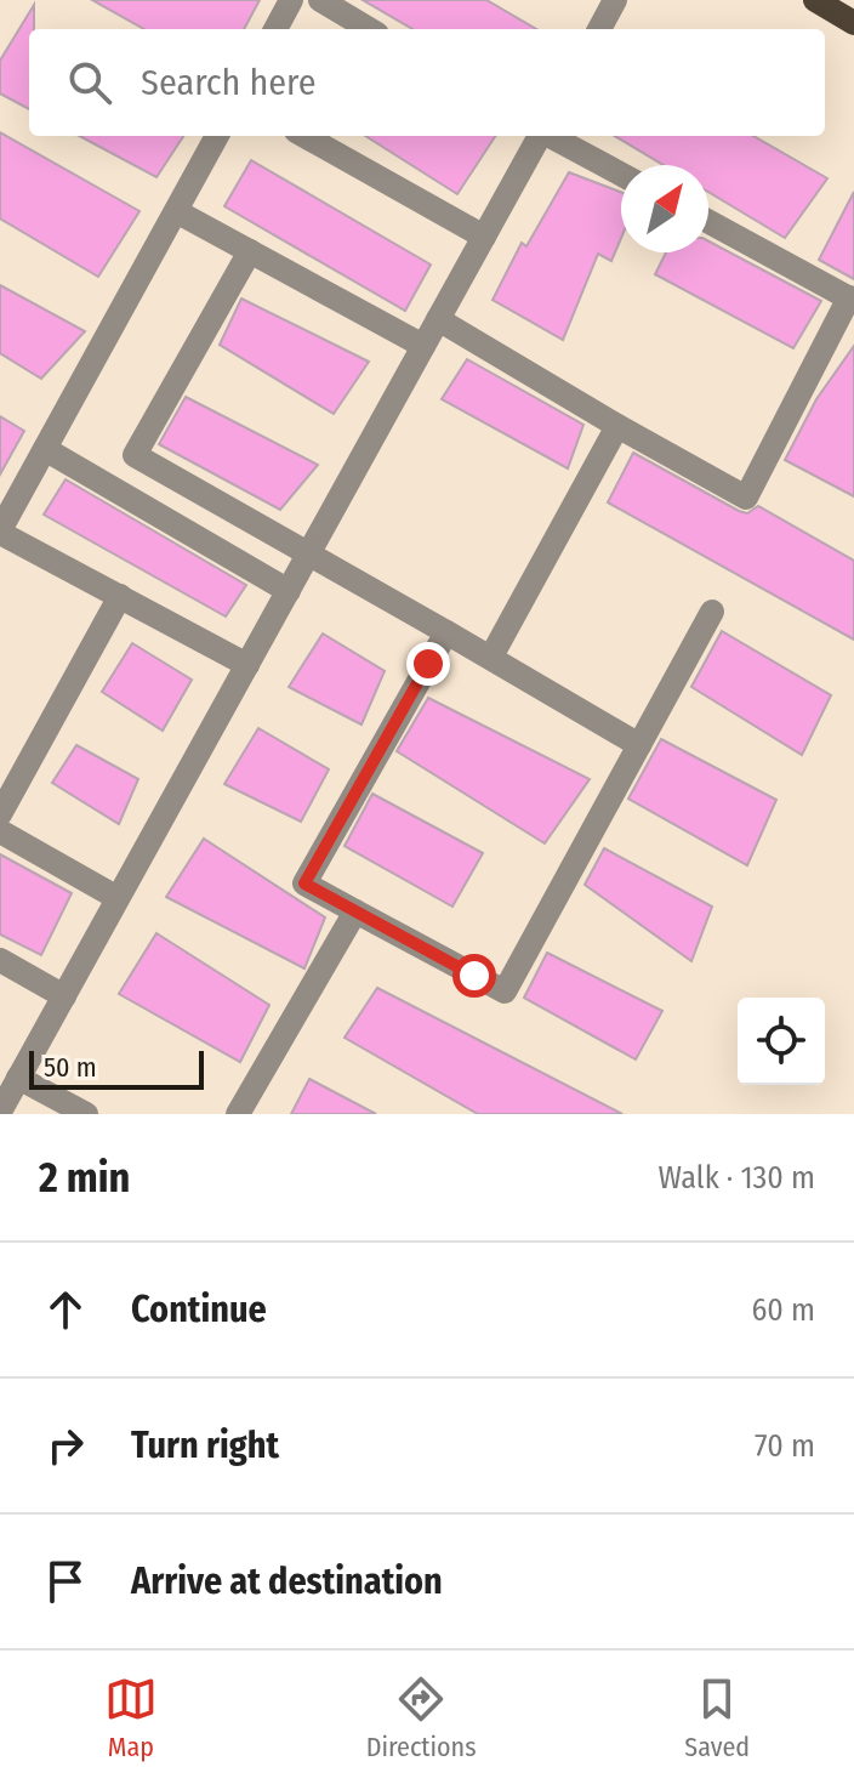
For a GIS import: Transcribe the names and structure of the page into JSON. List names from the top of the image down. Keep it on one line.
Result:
{"scale_bar":"50 m","north":"top right","page":{"search":"Search here","scale":"50 m","heading":["2 min","Walk · 130 m"],"list":[["Continue","60 m"],["Turn right","70 m"],"Arrive at destination"],"nav":["Map","Directions","Saved"]}}
